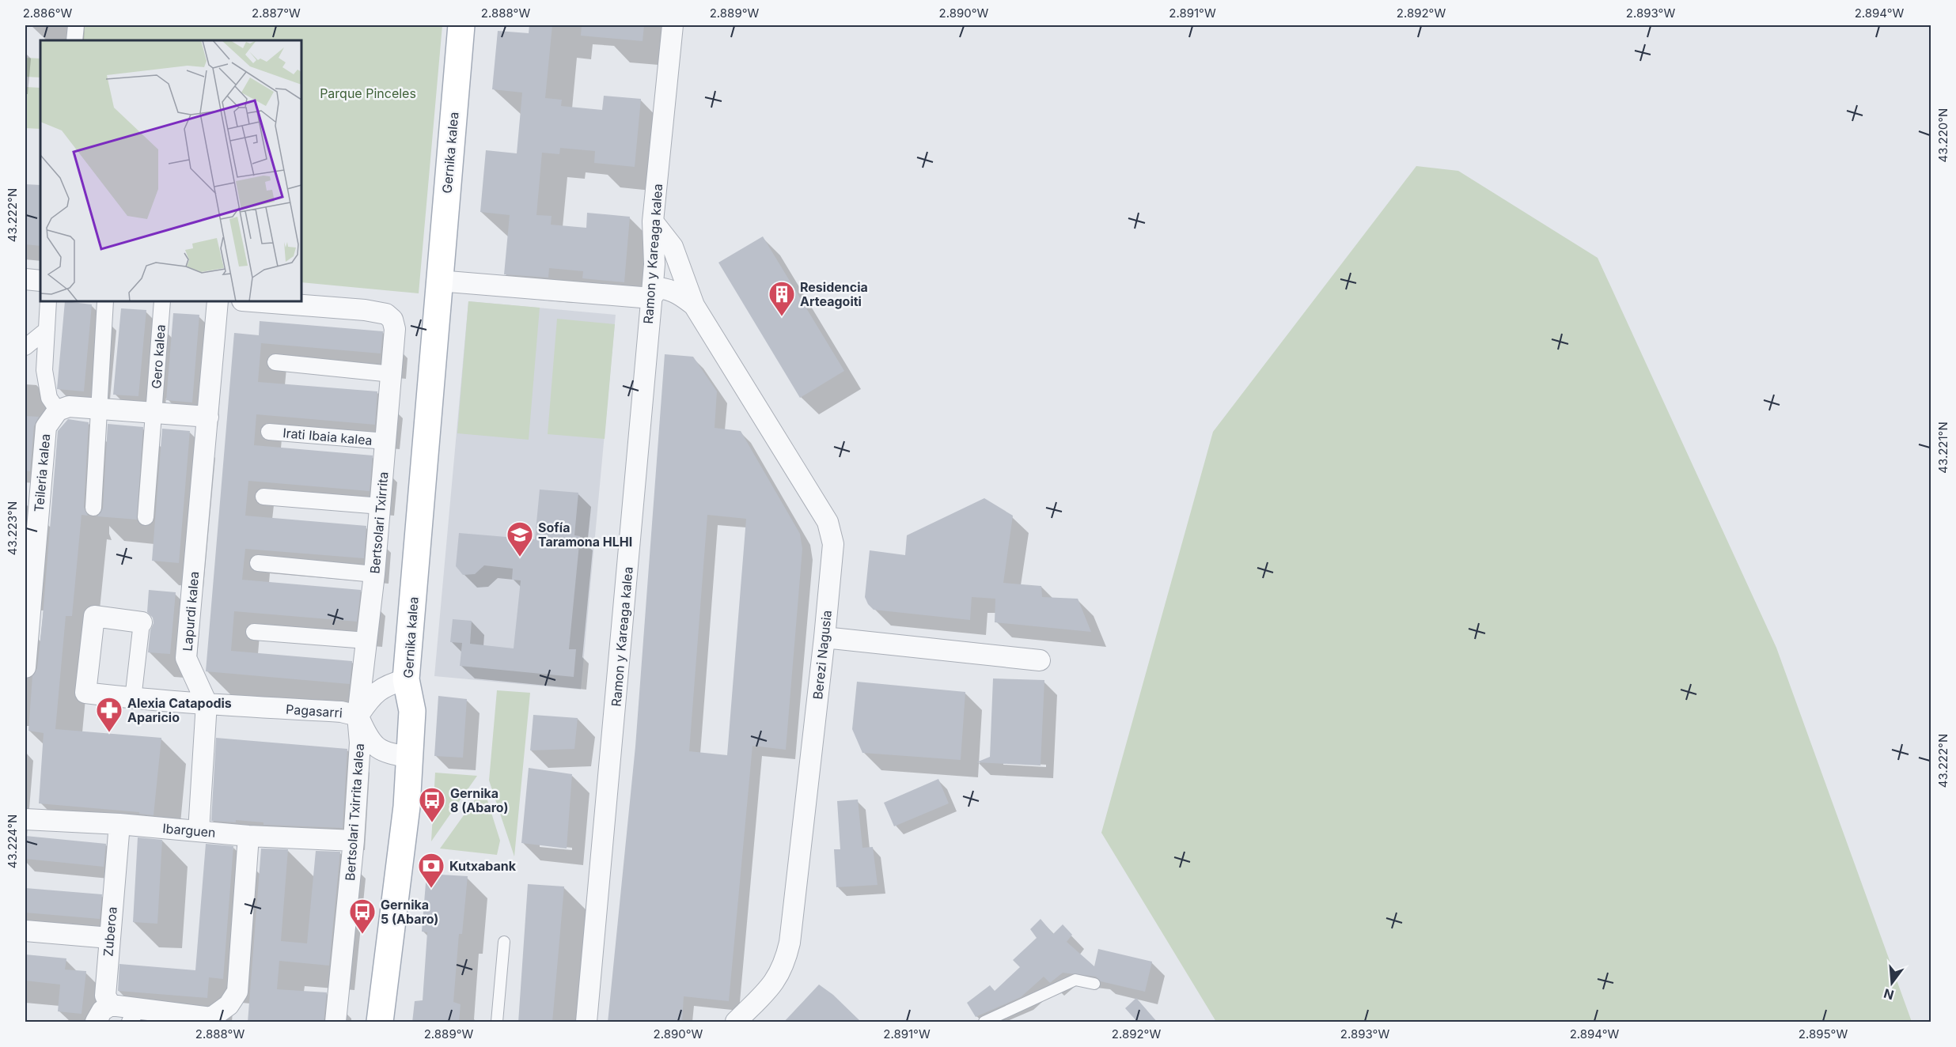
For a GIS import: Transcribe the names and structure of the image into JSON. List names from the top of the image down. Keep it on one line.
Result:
{"streets":{"main road":["Gernika kalea"],"street":["Ramon y Kareaga kalea","Gero kalea","Irati Ibaia kalea","Teileria kalea","Bertsolari Txirrita","Lapurdi kalea","Berezi Nagusia","Pagasarri","Bertsolari Txirrita kalea","Ibarguen","Zuberoa"]},"crossings":[["Gernika kalea","Pagasarri"],["Ramon y Kareaga kalea","Berezi Nagusia"],["Irati Ibaia kalea","Bertsolari Txirrita"],["Bertsolari Txirrita","Pagasarri"],["Bertsolari Txirrita","Bertsolari Txirrita kalea"],["Lapurdi kalea","Pagasarri"],["Lapurdi kalea","Ibarguen"],["Pagasarri","Bertsolari Txirrita kalea"],["Bertsolari Txirrita kalea","Ibarguen"],["Ibarguen","Zuberoa"]],"parks":["Parque Pinceles"],"places":{"building":["Residencia Arteagoiti"],"school or university":["Sofía Taramona HLHI"],"pharmacy":["Alexia Catapodis Aparicio"],"bus stop":["Gernika 8 (Abaro)","Gernika 5 (Abaro)"],"bank":["Kutxabank"]},"north":"bottom","coordinates":["2.886°W","2.887°W","2.888°W","2.889°W","2.890°W","2.891°W","2.892°W","2.893°W","2.894°W","43.220°N","43.222°N","43.221°N","43.223°N","43.224°N","2.895°W"]}
